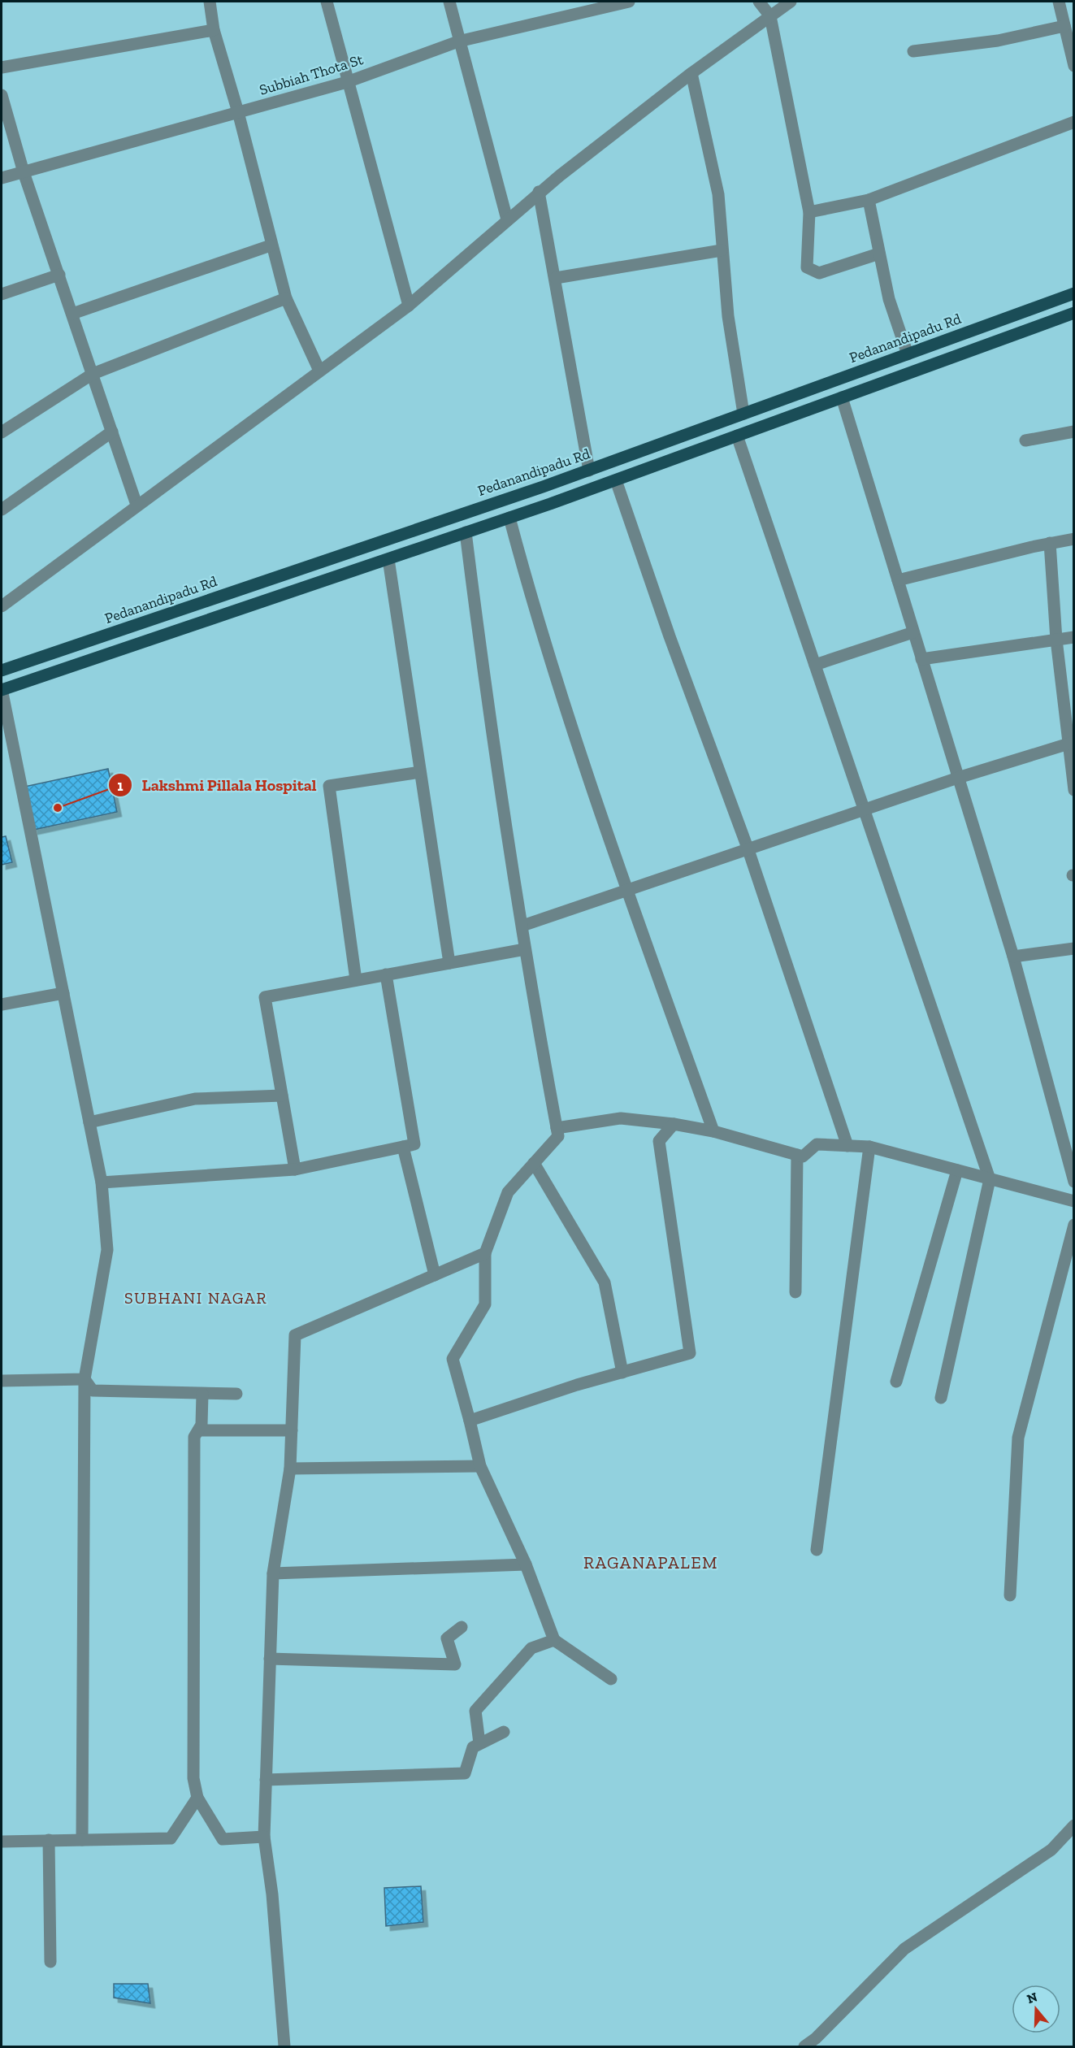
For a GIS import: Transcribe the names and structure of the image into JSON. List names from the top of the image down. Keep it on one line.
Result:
{"streets":{"main road":["Pedanandipadu Rd"],"street":["Subbiah Thota St"]},"districts":["SUBHANI NAGAR","RAGANAPALEM"],"places":["Lakshmi Pillala Hospital"],"north":"top"}
